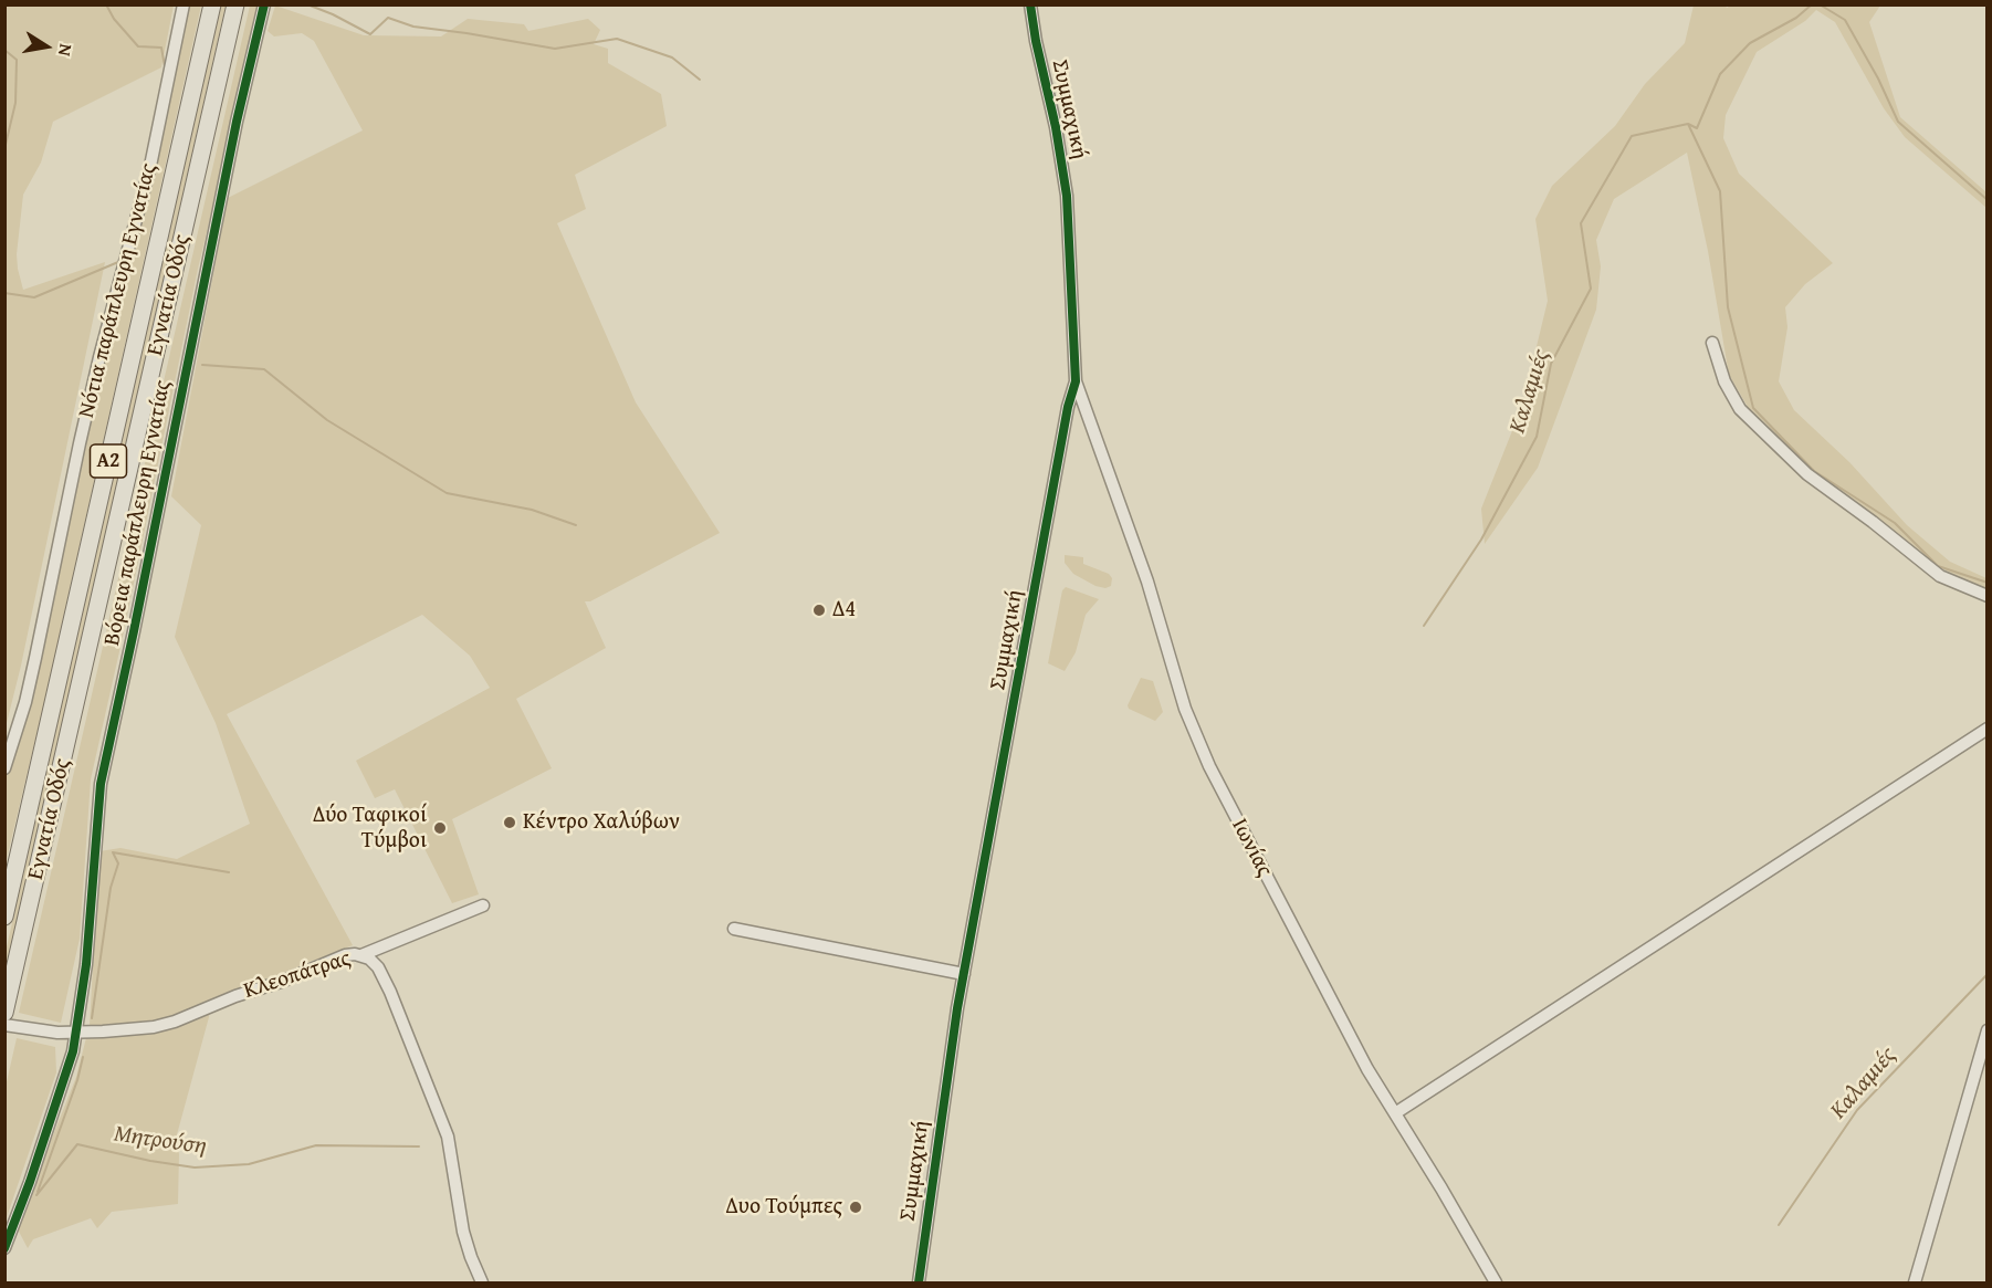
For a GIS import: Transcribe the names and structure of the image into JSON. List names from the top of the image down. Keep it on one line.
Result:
{"streets":{"highway":["Εγνατία Οδός","Α2"],"street":["Συμμαχική","Νότια παράπλευρη Εγνατίας","Βόρεια παράπλευρη Εγνατίας","Ιωνίας","Κλεοπάτρας"]},"crossings":[["Συμμαχική","Ιωνίας"],["Βόρεια παράπλευρη Εγνατίας","Κλεοπάτρας"]],"water":["Καλαμιές","Μητρούση"],"places":["Δ4","Κέντρο Χαλύβων","Δύο Ταφικοί Τύμβοι","Δυο Τούμπες"],"north":"right"}
